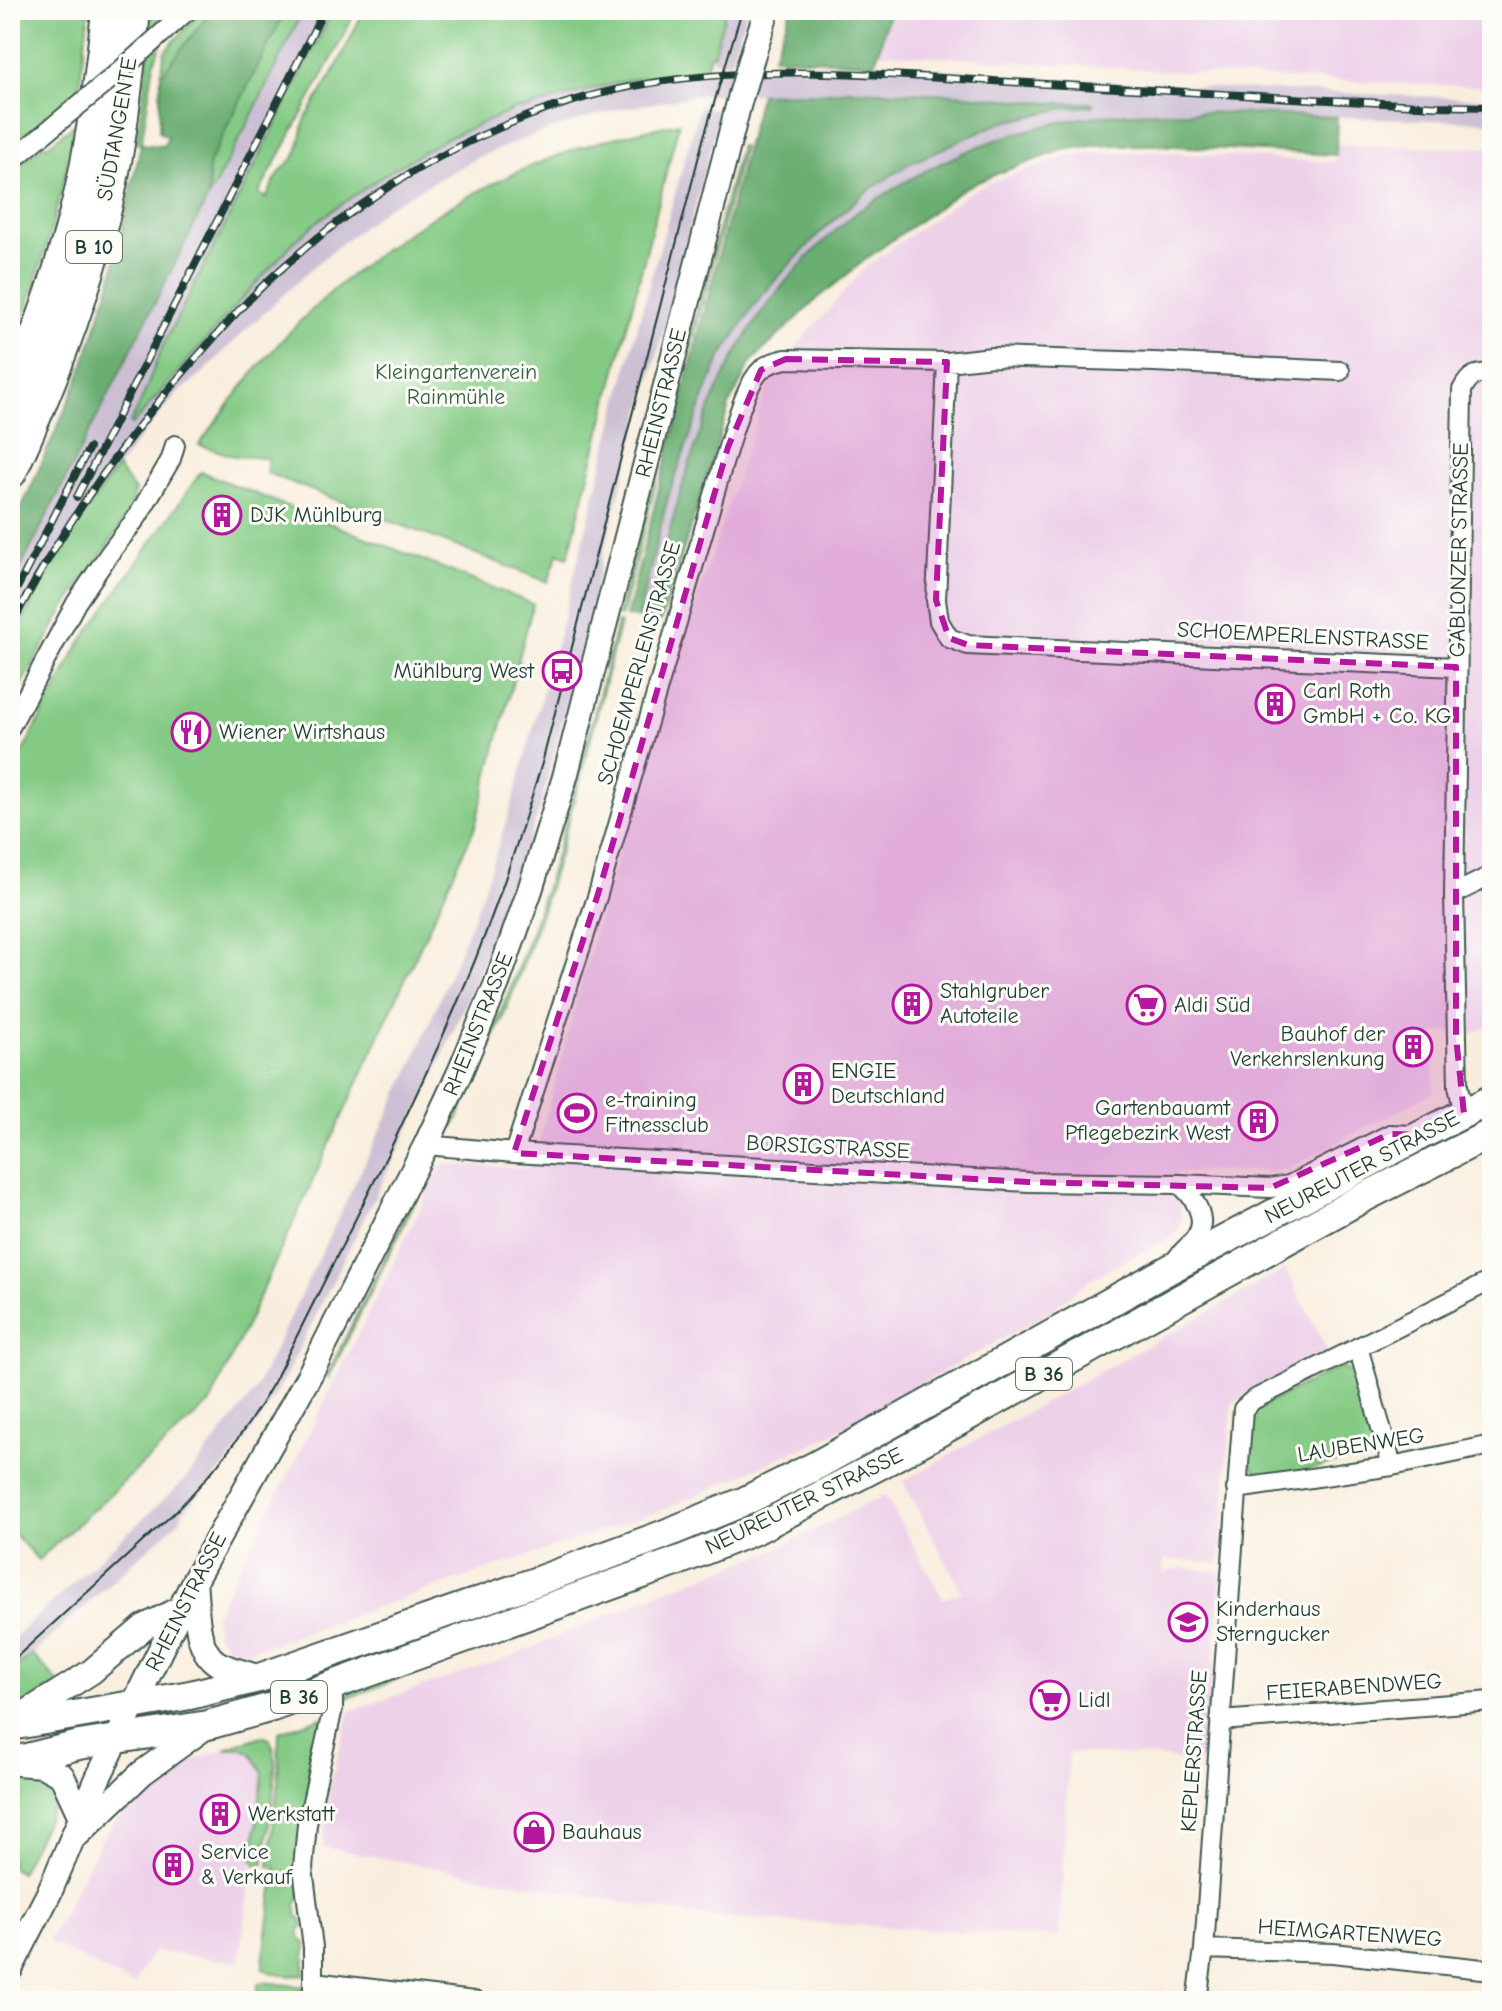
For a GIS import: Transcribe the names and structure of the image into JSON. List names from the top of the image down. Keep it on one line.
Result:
{"streets":{"highway":["SÜDTANGENTE","B 10"],"main road":["RHEINSTRASSE","GABLONZER STRASSE","NEUREUTER STRASSE","B 36"],"street":["SCHOEMPERLENSTRASSE","BORSIGSTRASSE","LAUBENWEG","FEIERABENDWEG","KEPLERSTRASSE","HEIMGARTENWEG"]},"crossings":[["RHEINSTRASSE","BORSIGSTRASSE"],["RHEINSTRASSE","NEUREUTER STRASSE"],["GABLONZER STRASSE","SCHOEMPERLENSTRASSE"],["GABLONZER STRASSE","NEUREUTER STRASSE"],["SCHOEMPERLENSTRASSE","BORSIGSTRASSE"],["BORSIGSTRASSE","NEUREUTER STRASSE"],["LAUBENWEG","KEPLERSTRASSE"],["FEIERABENDWEG","KEPLERSTRASSE"],["KEPLERSTRASSE","HEIMGARTENWEG"]],"parks":["Kleingartenverein Rainmühle"],"places":{"building":["DJK Mühlburg","Carl Roth GmbH + Co. KG","Stahlgruber Autoteile","Bauhof der Verkehrslenkung","ENGIE Deutschland","Gartenbauamt Pflegebezirk West","Werkstatt","Service & Verkauf"],"bus stop":["Mühlburg West"],"restaurant":["Wiener Wirtshaus"],"supermarket":["Aldi Süd","Lidl"],"sports":["e-training Fitnessclub"],"school or university":["Kinderhaus Sterngucker"],"shop":["Bauhaus"]}}
